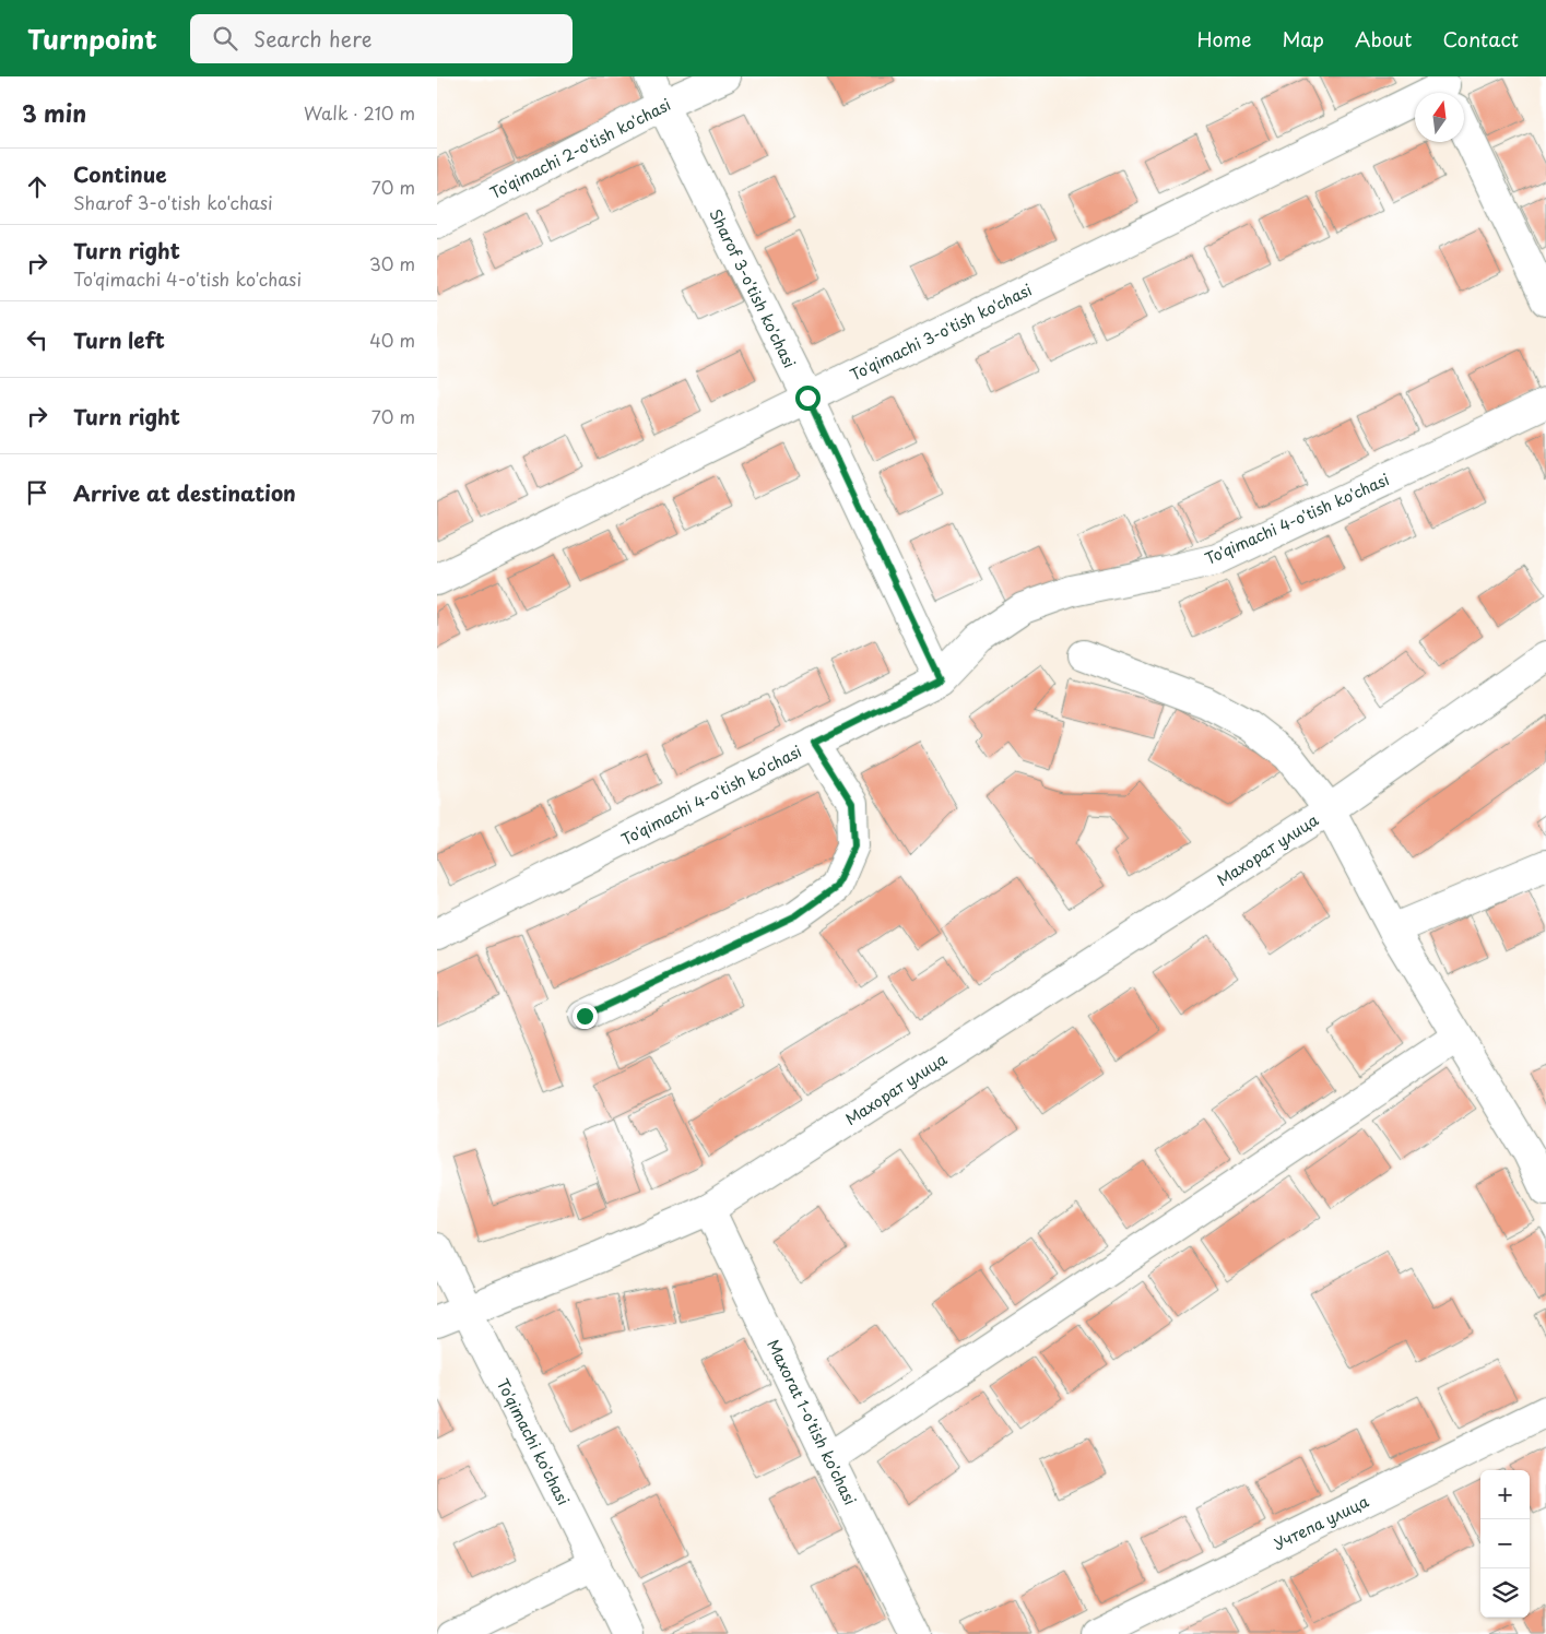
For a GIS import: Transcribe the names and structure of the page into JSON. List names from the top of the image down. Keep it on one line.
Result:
{"streets":{"street":["To'qimachi 2-o'tish ko'chasi","Sharof 3-o'tish ko'chasi","To'qimachi 3-o'tish ko'chasi","To'qimachi 4-o'tish ko'chasi","Махорат улица","Maxorat 1-o'tish ko'chasi","To'qimachi ko'chasi","Учтепа улица"]},"crossings":[["To'qimachi 2-o'tish ko'chasi","Sharof 3-o'tish ko'chasi"],["Sharof 3-o'tish ko'chasi","To'qimachi 3-o'tish ko'chasi"],["Sharof 3-o'tish ko'chasi","To'qimachi 4-o'tish ko'chasi"],["Махорат улица","Maxorat 1-o'tish ko'chasi"],["Махорат улица","To'qimachi ko'chasi"]],"north":"top","page":{"header":"Turnpoint","search":"Search here","nav":["Home","Map","About","Contact"],"heading":["3 min","Walk · 210 m"],"list":[["Continue","Sharof 3-o'tish ko'chasi","70 m"],["Turn right","To'qimachi 4-o'tish ko'chasi","30 m"],["Turn left","40 m"],["Turn right","70 m"],"Arrive at destination"],"map_buttons":["+","−"]}}
